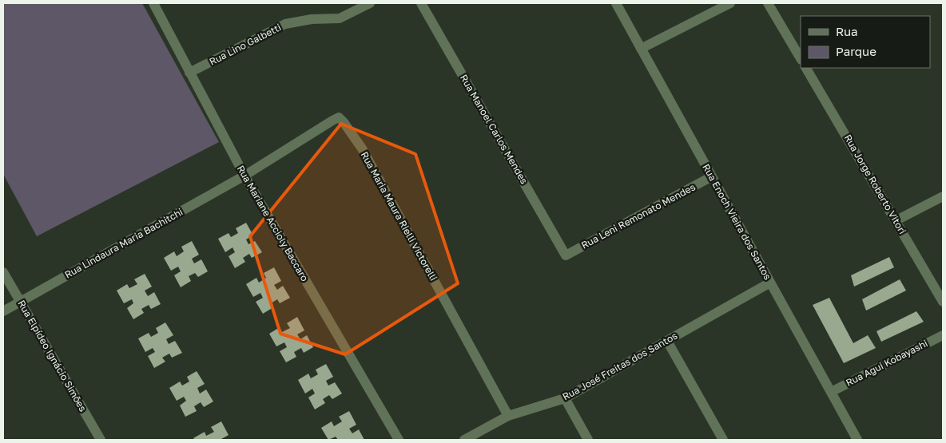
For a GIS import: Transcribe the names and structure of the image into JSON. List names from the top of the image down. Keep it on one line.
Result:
{"streets":{"street":["Rua Lino Galbetti","Rua Manoel Carlos Mendes","Rua Jorge Roberto Vitori","Rua Maria Maura Rielli Victorelli","Rua Leni Remonato Mendes","Rua Enoch Vieira dos Santos","Rua Mariane Accioly Baccaro","Rua Lindaura Maria Bachitchi","Rua Elpídeo Ignácio Simões","Rua Agui Kobayashi","Rua José Freitas dos Santos"]},"crossings":[["Rua Lino Galbetti","Rua Mariane Accioly Baccaro"],["Rua Manoel Carlos Mendes","Rua Leni Remonato Mendes"],["Rua Maria Maura Rielli Victorelli","Rua Mariane Accioly Baccaro"],["Rua Maria Maura Rielli Victorelli","Rua Lindaura Maria Bachitchi"],["Rua Maria Maura Rielli Victorelli","Rua José Freitas dos Santos"],["Rua Leni Remonato Mendes","Rua Enoch Vieira dos Santos"],["Rua Enoch Vieira dos Santos","Rua Agui Kobayashi"],["Rua Enoch Vieira dos Santos","Rua José Freitas dos Santos"],["Rua Mariane Accioly Baccaro","Rua Lindaura Maria Bachitchi"],["Rua Lindaura Maria Bachitchi","Rua Elpídeo Ignácio Simões"]],"legend":["Rua","Parque"]}
